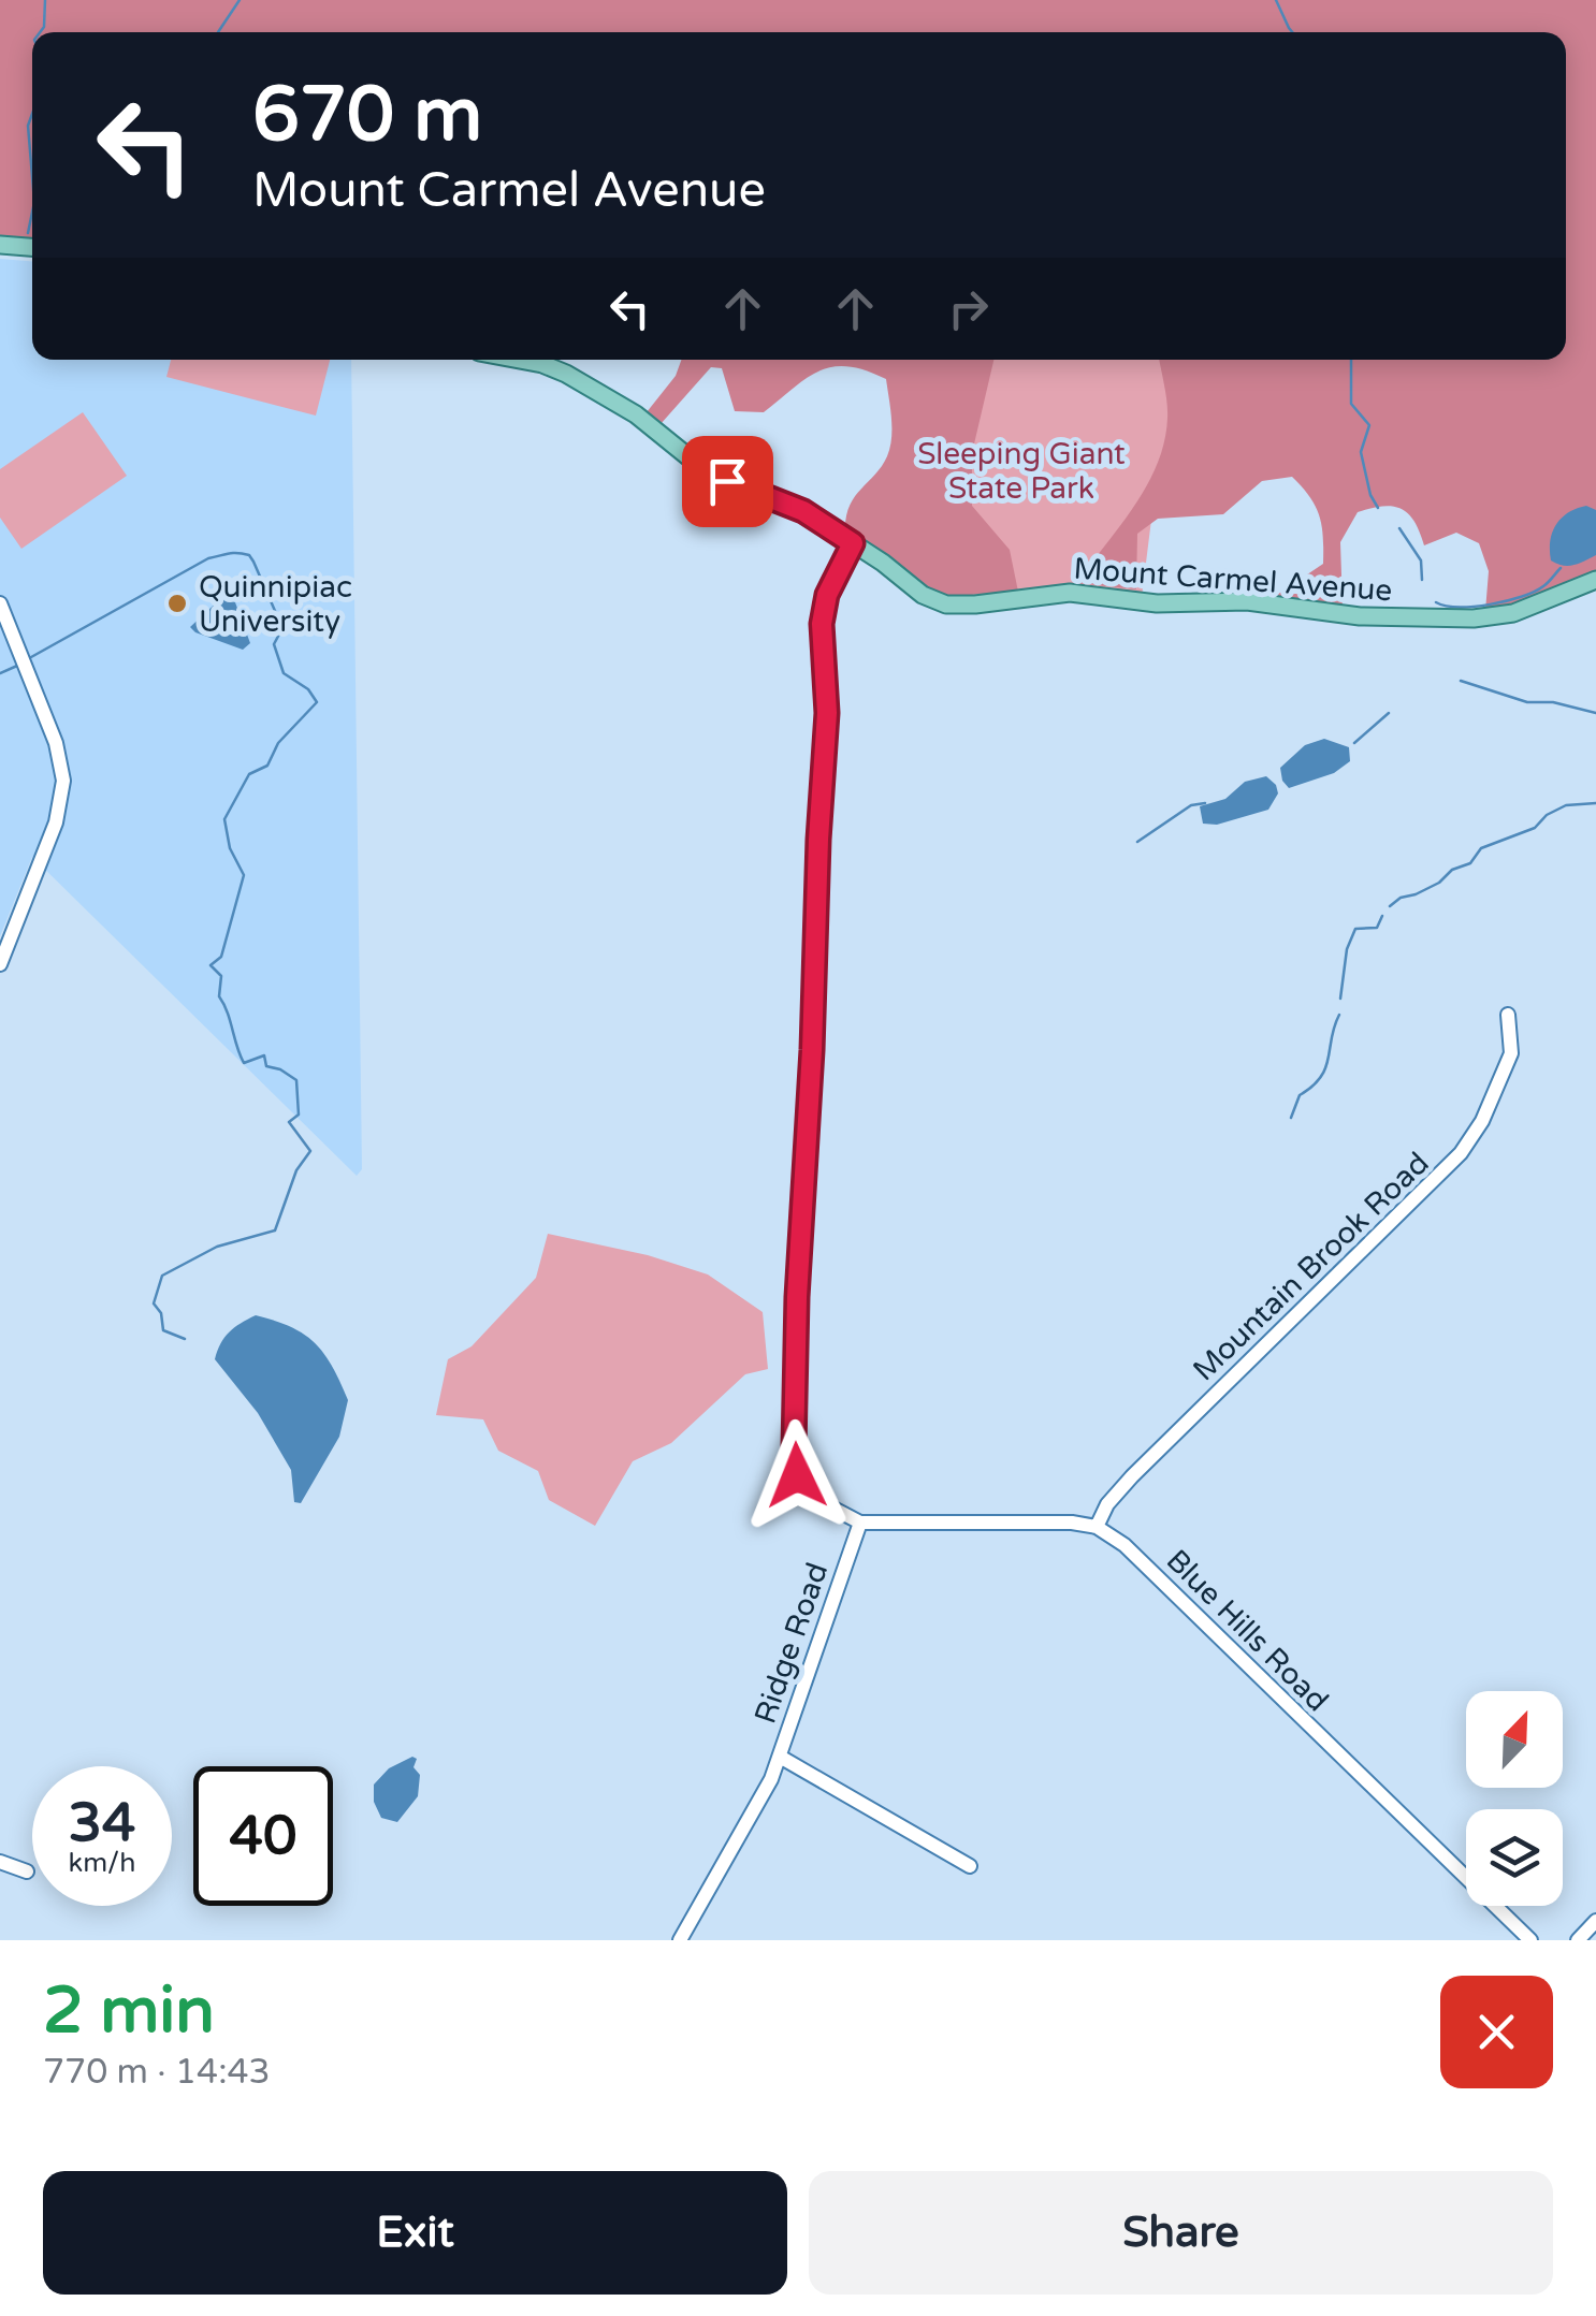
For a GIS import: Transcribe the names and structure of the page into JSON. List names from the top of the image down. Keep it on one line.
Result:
{"streets":{"main road":["Mount Carmel Avenue"],"street":["Mountain Brook Road","Blue Hills Road","Ridge Road"]},"crossings":[["Mountain Brook Road","Blue Hills Road"]],"parks":["Sleeping Giant State Park"],"places":["Quinnipiac University"],"north":"top right","page":{"turn":["670 m","Mount Carmel Avenue"],"speed":"34 km/h","limit":"40","heading":["2 min","770 m · 14:43"],"buttons":["Exit","Share"]}}
